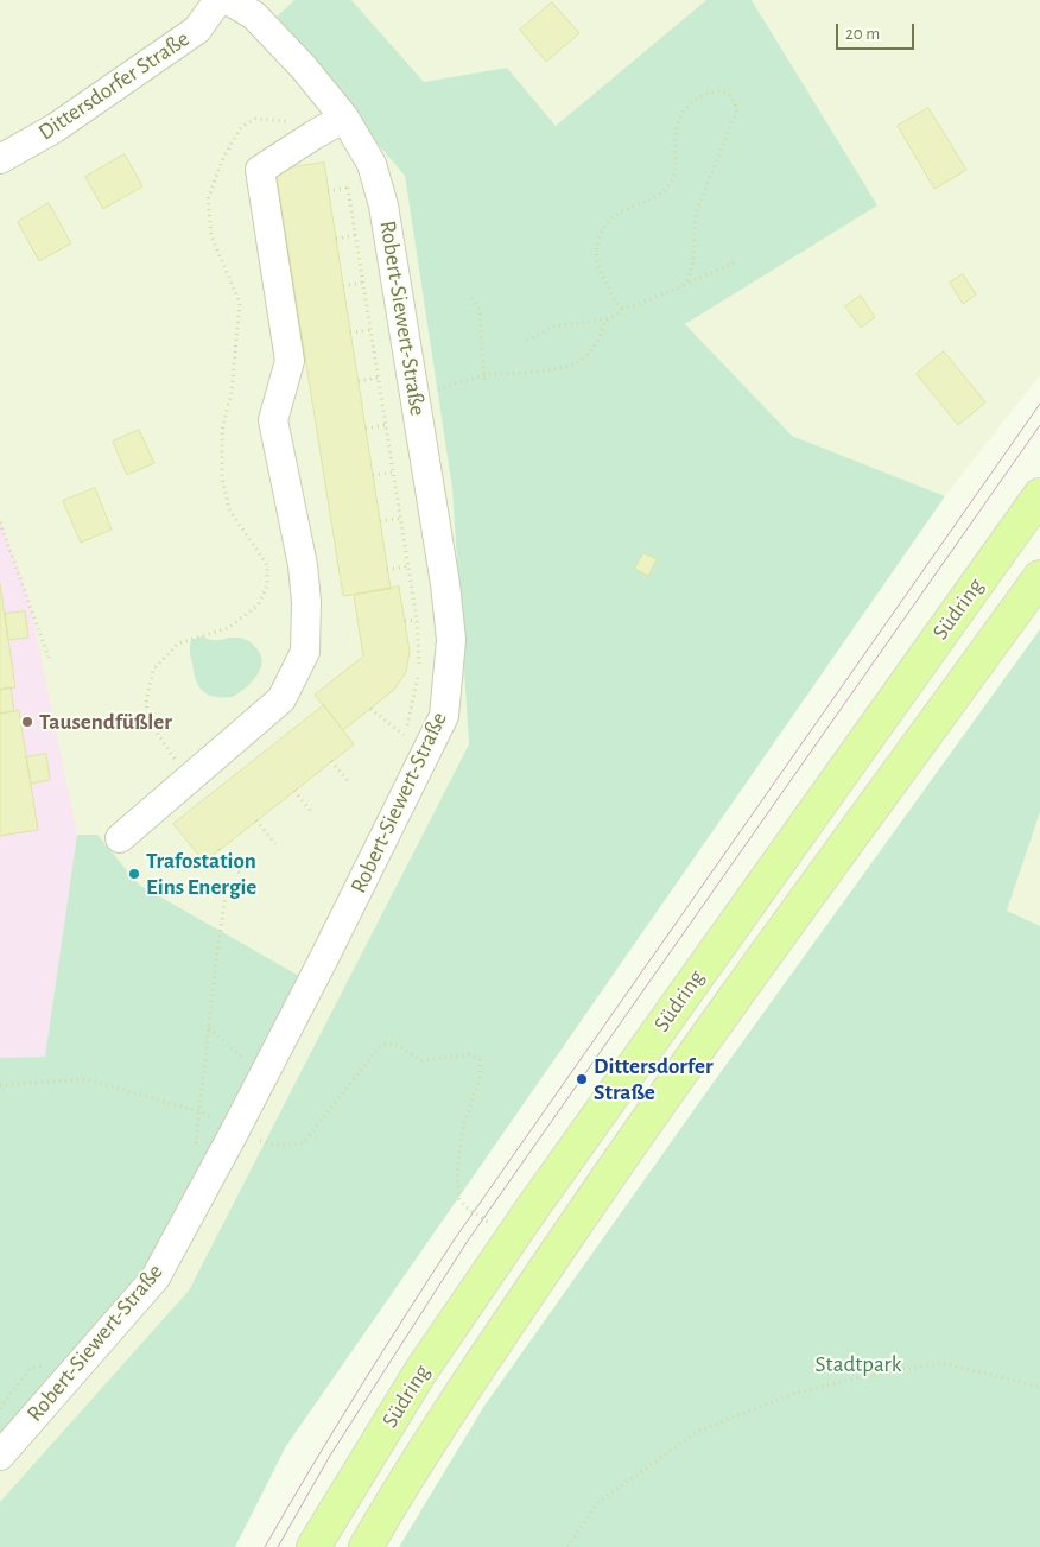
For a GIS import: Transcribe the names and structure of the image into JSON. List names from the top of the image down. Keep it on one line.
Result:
{"streets":{"main road":["Südring"],"street":["Dittersdorfer Straße","Robert-Siewert-Straße"]},"parks":["Stadtpark"],"places":["Tausendfüßler","Trafostation Eins Energie","Dittersdorfer Straße"],"scale_bar":"20 m"}
